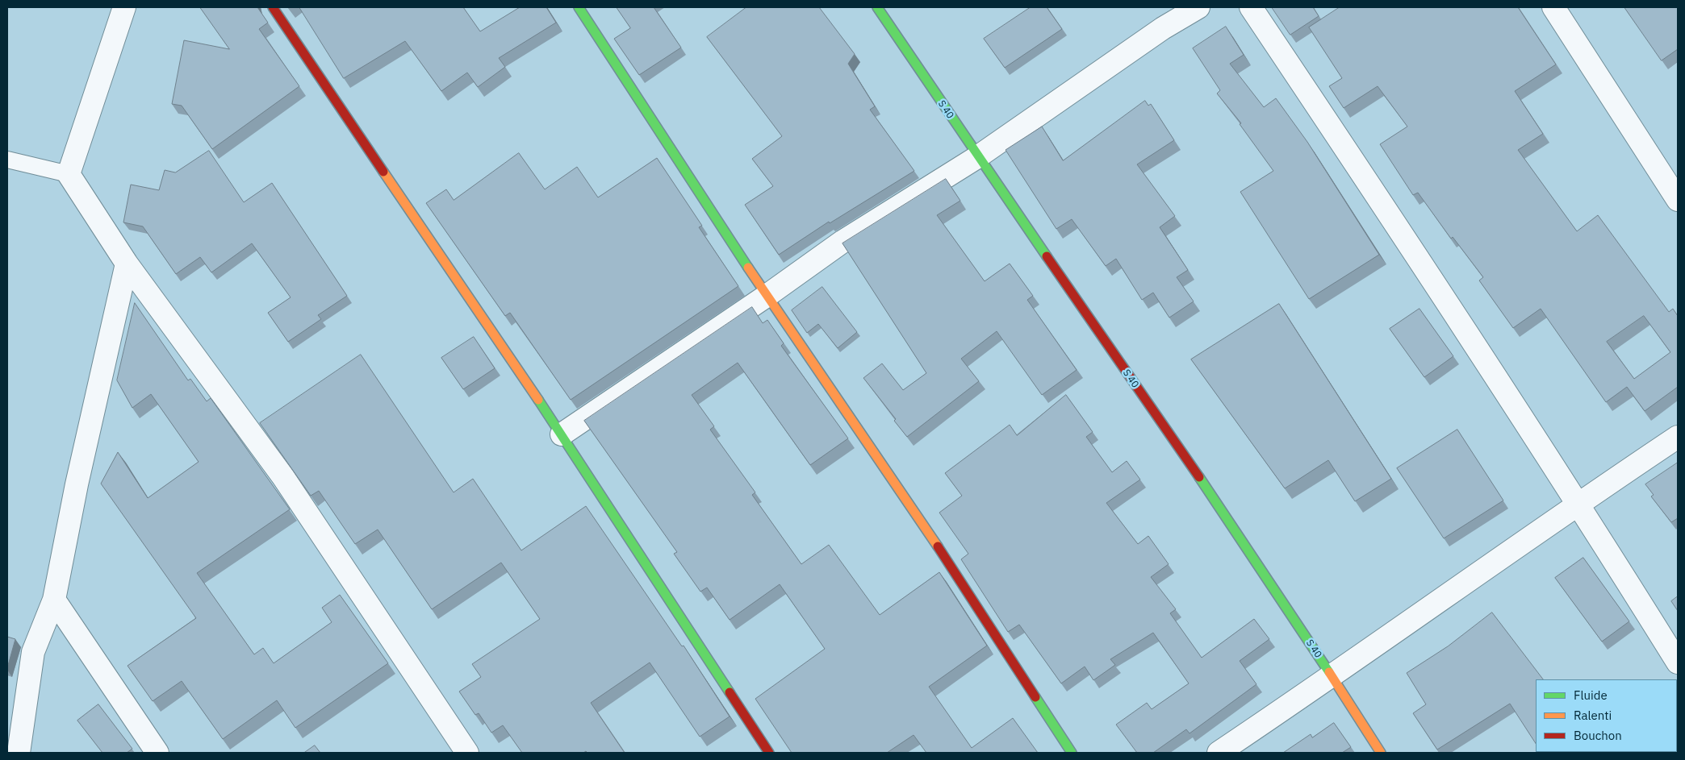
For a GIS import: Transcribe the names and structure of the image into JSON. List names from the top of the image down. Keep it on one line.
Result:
{"streets":{"street":["S 40"]},"legend":["Fluide","Ralenti","Bouchon"]}
